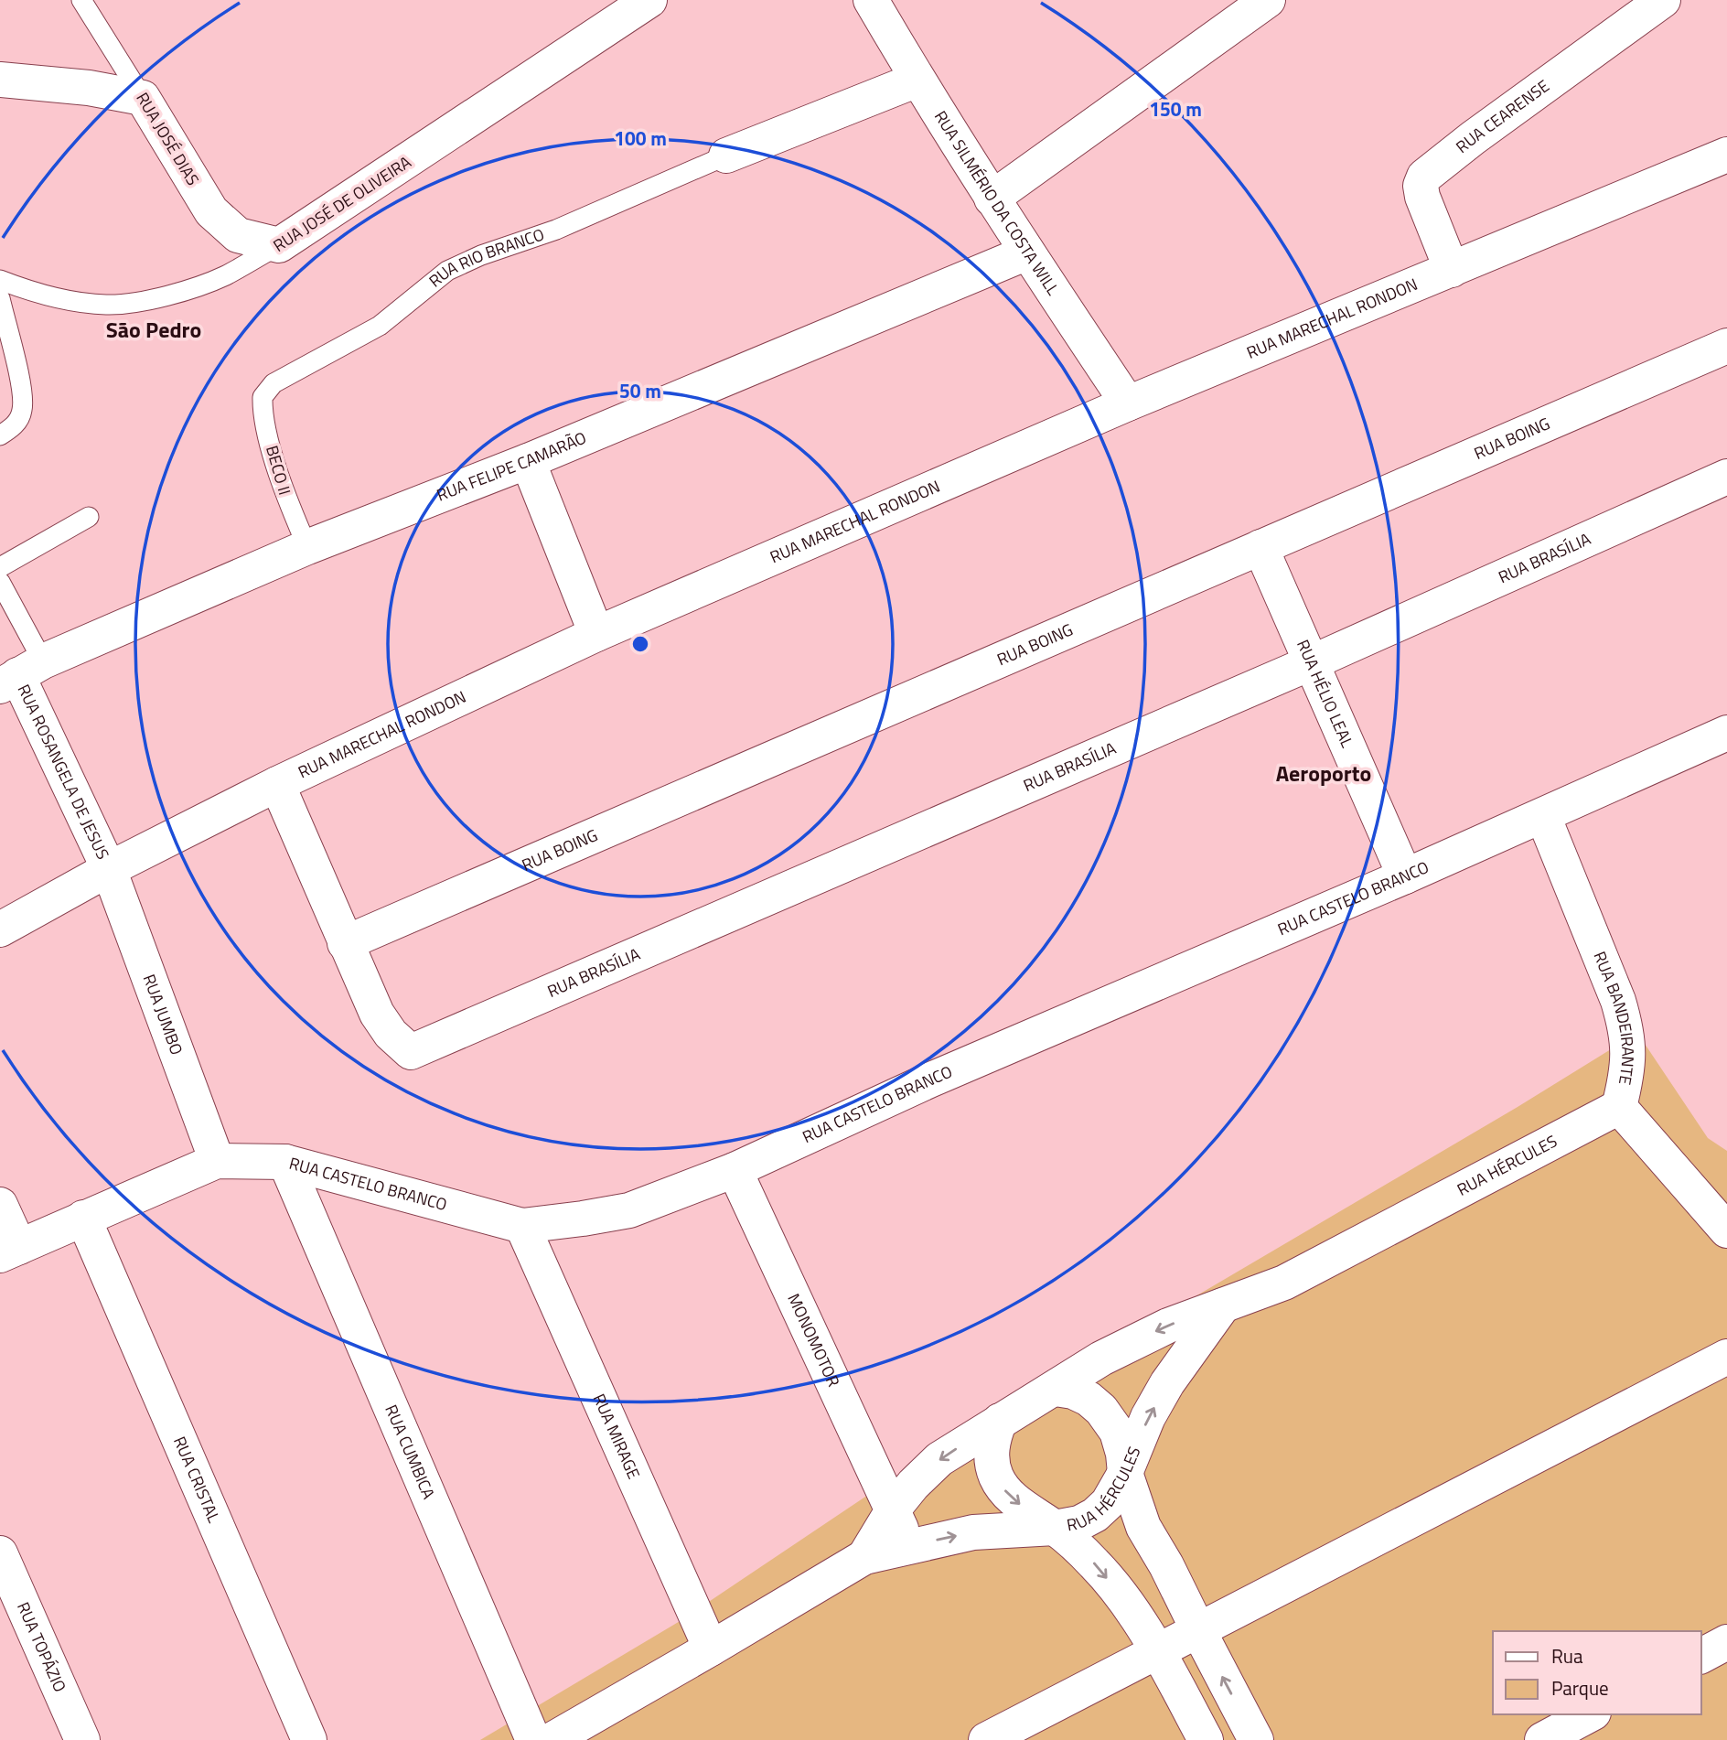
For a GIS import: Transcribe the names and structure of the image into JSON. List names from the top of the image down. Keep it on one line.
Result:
{"streets":{"street":["RUA CEARENSE","RUA JOSÉ DIAS","RUA SILMÉRIO DA COSTA WILL","RUA JOSÉ DE OLIVEIRA","RUA MARECHAL RONDON","RUA BOING","RUA FELIPE CAMARÃO","RUA BRASÍLIA","RUA HÉLIO LEAL","RUA ROSANGELA DE JESUS","RUA CASTELO BRANCO","RUA JUMBO","RUA BANDEIRANTE","RUA HÉRCULES","MONOMOTOR","RUA MIRAGE","RUA CUMBICA","RUA CRISTAL","RUA TOPÁZIO"],"lane":["RUA RIO BRANCO","BECO II"]},"crossings":[["RUA CEARENSE","RUA MARECHAL RONDON"],["RUA JOSÉ DIAS","RUA JOSÉ DE OLIVEIRA"],["RUA SILMÉRIO DA COSTA WILL","RUA MARECHAL RONDON"],["RUA SILMÉRIO DA COSTA WILL","RUA FELIPE CAMARÃO"],["RUA RIO BRANCO","BECO II"],["RUA MARECHAL RONDON","RUA ROSANGELA DE JESUS"],["RUA MARECHAL RONDON","RUA JUMBO"],["RUA BOING","RUA BRASÍLIA"],["RUA BOING","RUA HÉLIO LEAL"],["RUA FELIPE CAMARÃO","BECO II"],["RUA FELIPE CAMARÃO","RUA ROSANGELA DE JESUS"],["RUA BRASÍLIA","RUA HÉLIO LEAL"],["RUA HÉLIO LEAL","RUA CASTELO BRANCO"],["RUA ROSANGELA DE JESUS","RUA JUMBO"],["RUA CASTELO BRANCO","RUA JUMBO"],["RUA CASTELO BRANCO","RUA BANDEIRANTE"],["RUA CASTELO BRANCO","MONOMOTOR"],["RUA CASTELO BRANCO","RUA MIRAGE"],["RUA CASTELO BRANCO","RUA CUMBICA"],["RUA CASTELO BRANCO","RUA CRISTAL"],["RUA BANDEIRANTE","RUA HÉRCULES"],["RUA HÉRCULES","MONOMOTOR"],["RUA HÉRCULES","RUA MIRAGE"]],"districts":["São Pedro","Aeroporto"],"legend":["Rua","Parque"],"rings":["150 m","100 m","50 m"]}
